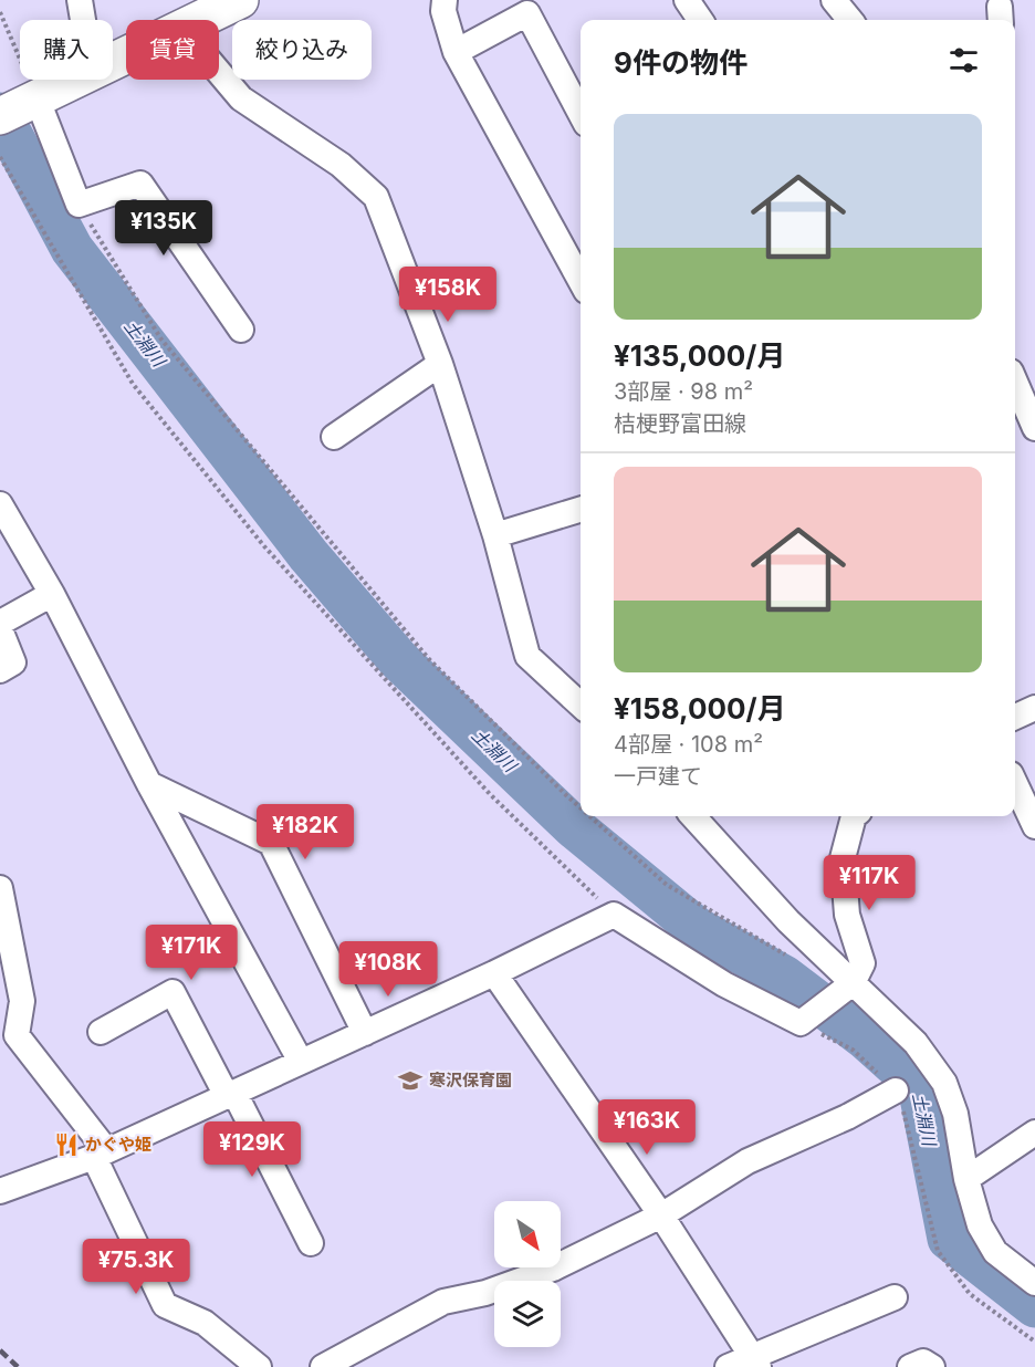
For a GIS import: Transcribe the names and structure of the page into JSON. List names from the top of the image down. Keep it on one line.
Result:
{"water":["土淵川"],"places":{"school or university":["寒沢保育園"],"restaurant":["かぐや姫"]},"north":"bottom right","page":{"chip":["購入","賃貸","絞り込み"],"heading":"9件の物件","list":[{"name":"¥135,000/月","note":"3部屋 · 98 m² · 桔梗野富田線"},{"name":"¥158,000/月","note":"4部屋 · 108 m² · 一戸建て"}],"price":["¥135K","¥158K","¥182K","¥117K","¥171K","¥108K","¥163K","¥129K","¥75.3K"]}}
